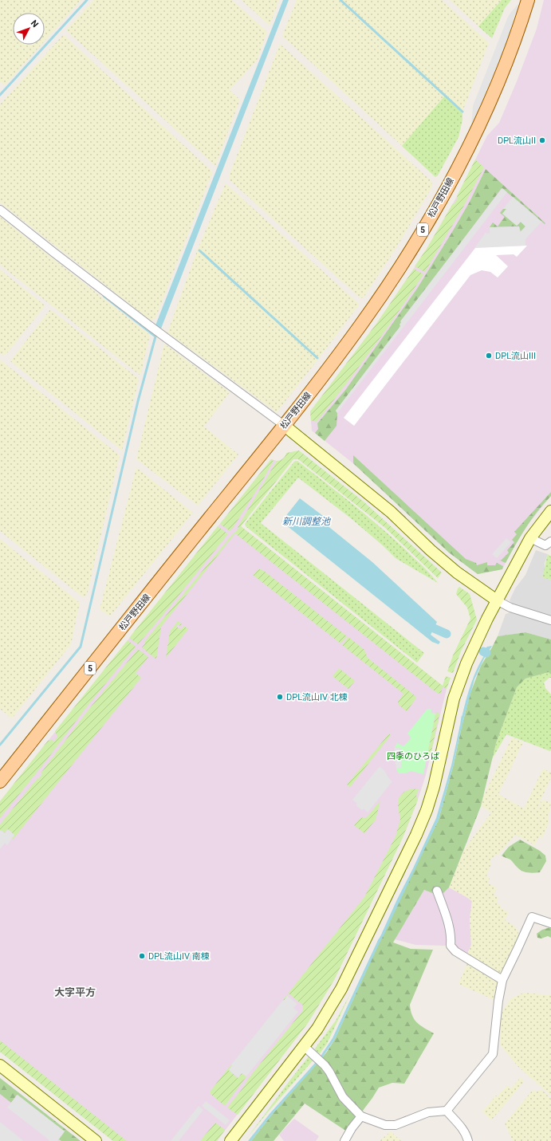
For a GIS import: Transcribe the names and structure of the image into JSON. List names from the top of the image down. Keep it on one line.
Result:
{"streets":{"main road":["松戸野田線","5"]},"districts":["大字平方"],"water":["新川調整池"],"parks":["四季のひろば"],"places":["DPL流山II","DPL流山III","DPL流山IV 北棟","DPL流山IV 南棟"],"north":"top right"}
